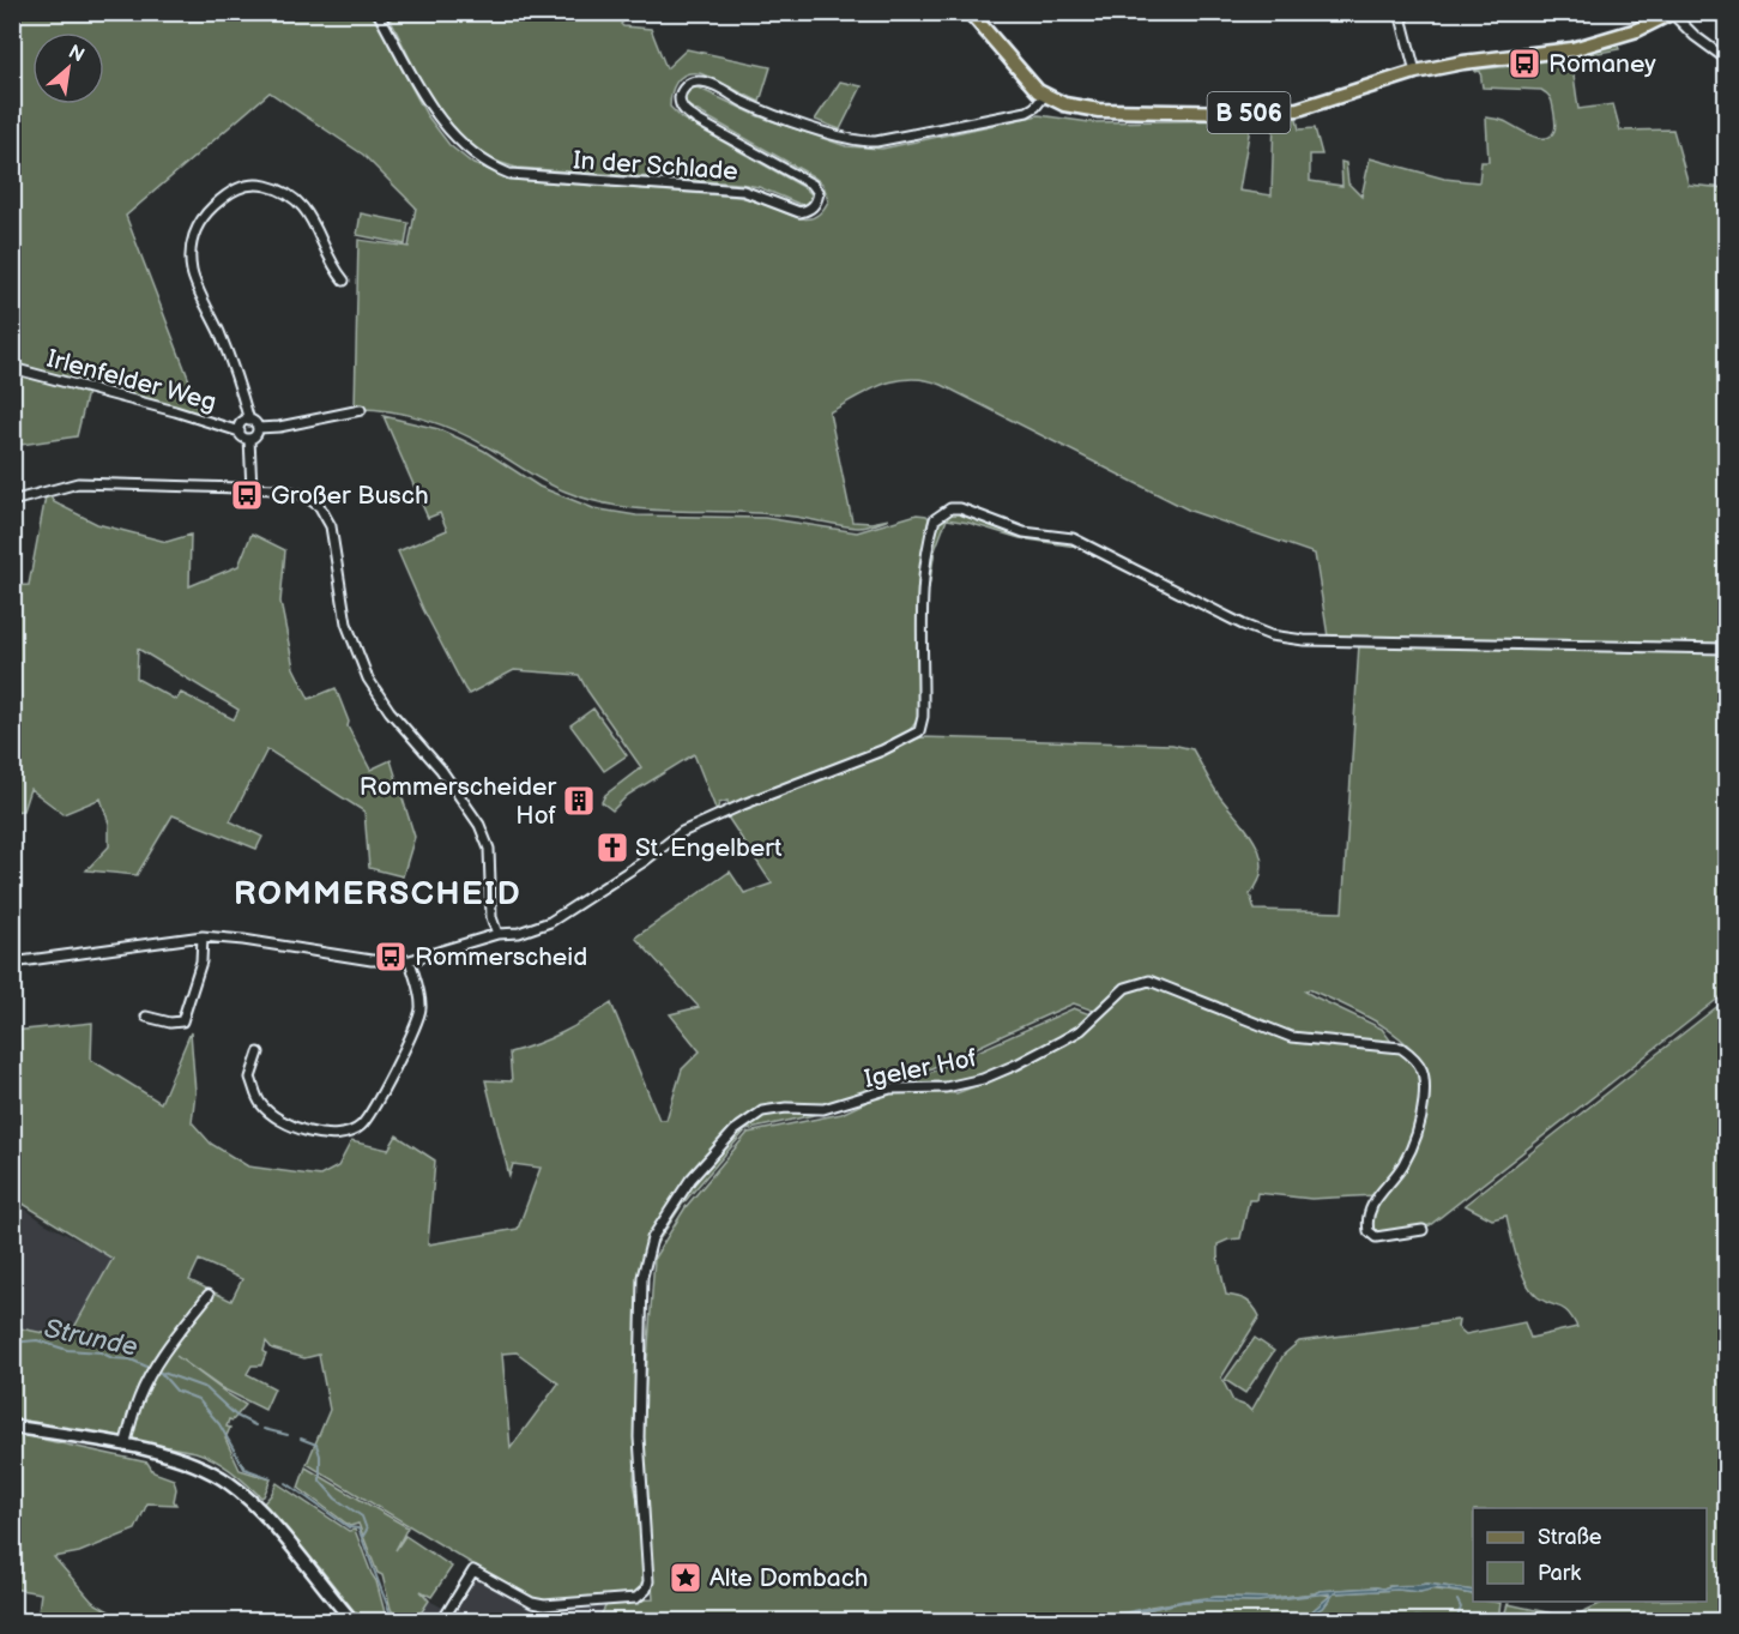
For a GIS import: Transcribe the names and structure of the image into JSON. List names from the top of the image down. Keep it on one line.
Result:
{"streets":{"main road":["B 506"],"street":["In der Schlade","Irlenfelder Weg","Igeler Hof"]},"crossings":[["B 506","In der Schlade"]],"districts":["ROMMERSCHEID"],"water":["Strunde"],"places":{"bus stop":["Romaney","Großer Busch","Rommerscheid"],"building":["Rommerscheider Hof"],"church":["St. Engelbert"],"place":["Alte Dombach"]},"legend":["Straße","Park"],"north":"top right"}
